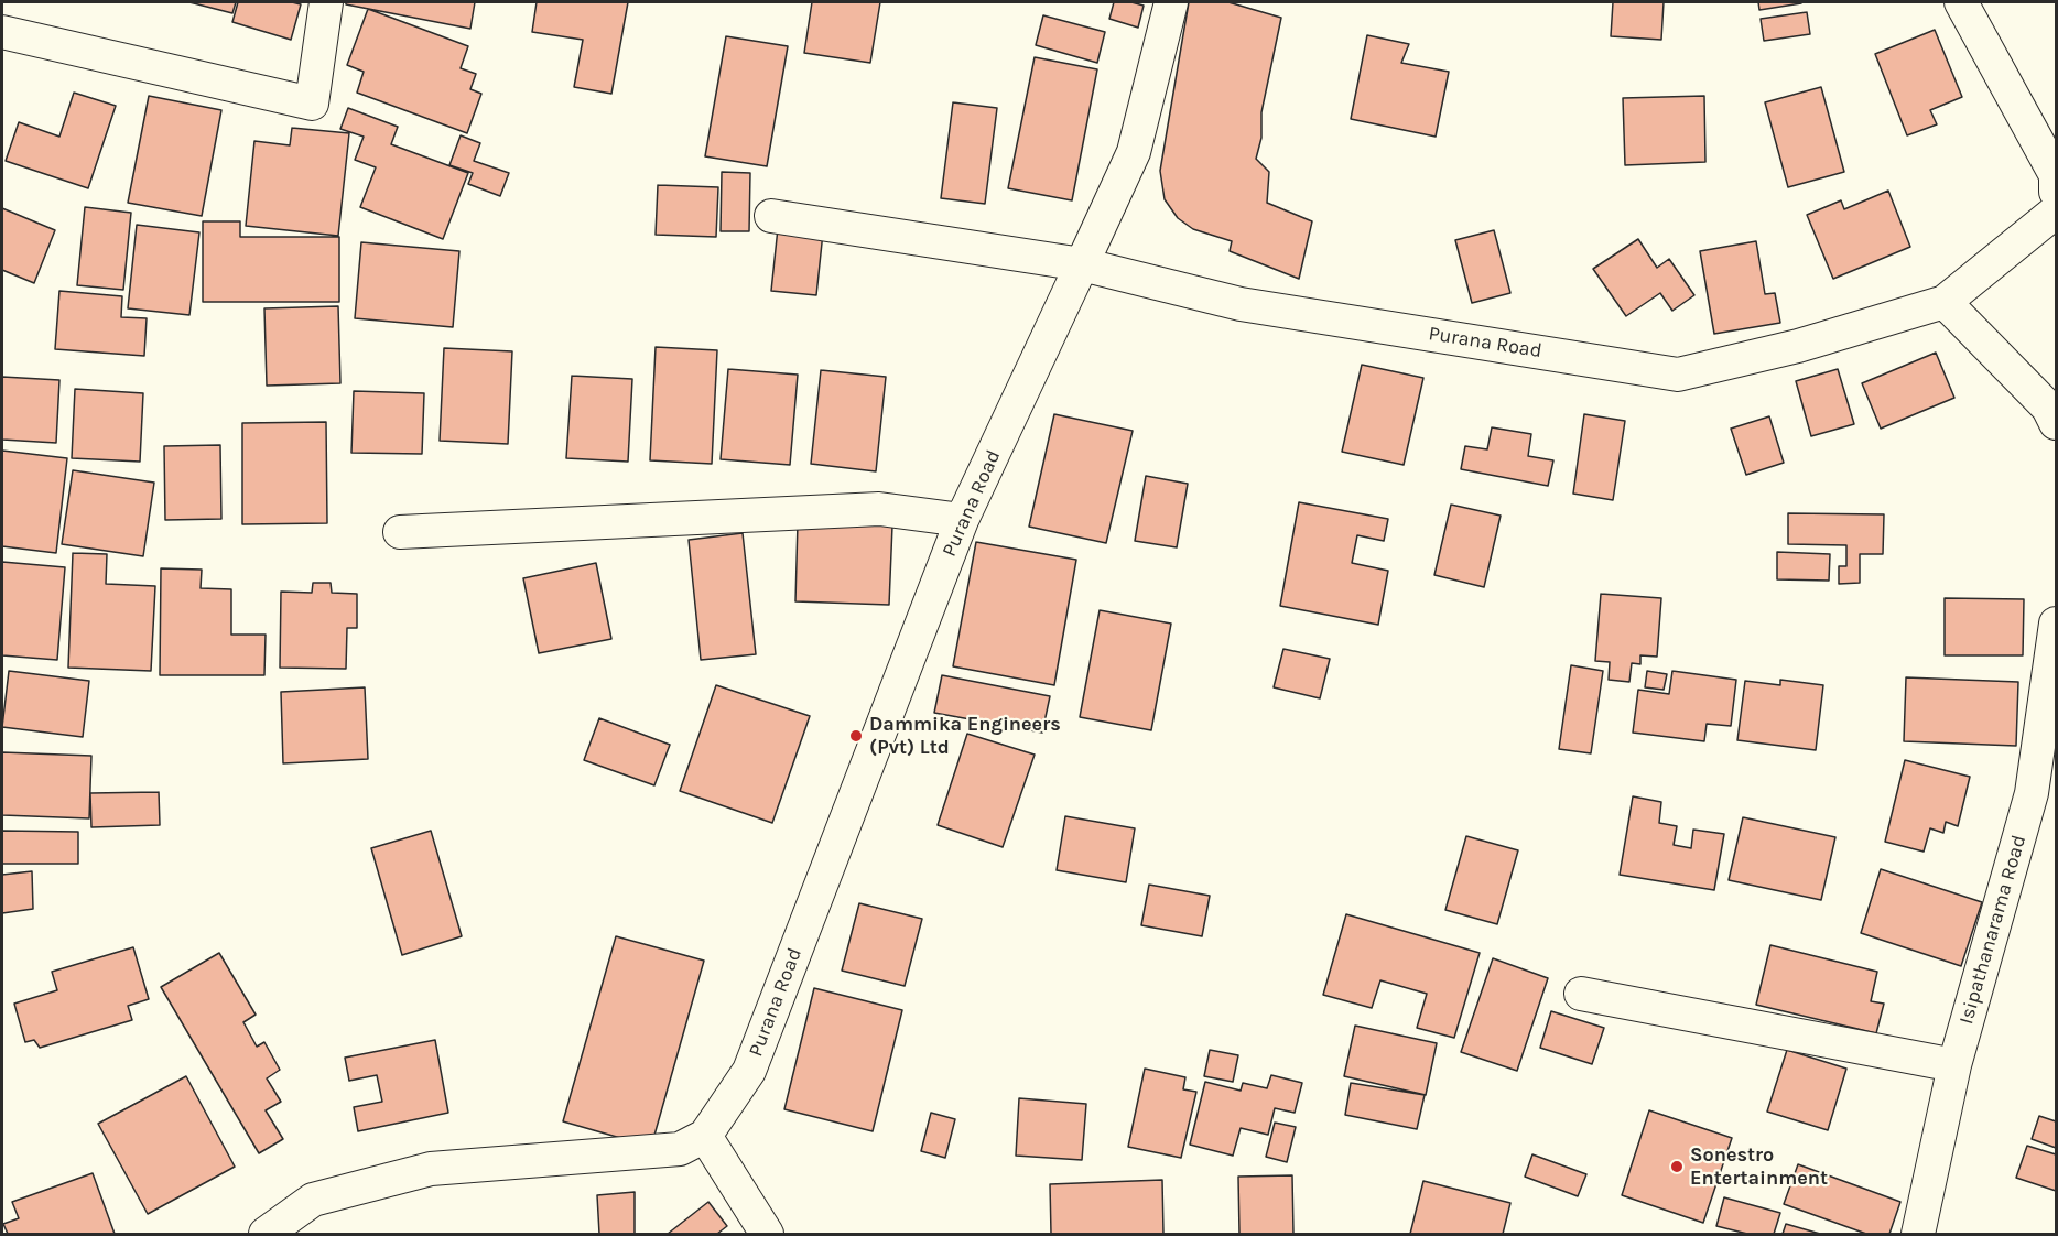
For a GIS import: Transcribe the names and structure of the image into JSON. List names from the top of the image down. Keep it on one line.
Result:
{"streets":{"street":["Purana Road","Isipathanarama Road"]},"places":["Dammika Engineers (Pvt) Ltd","Sonestro Entertainment"]}
